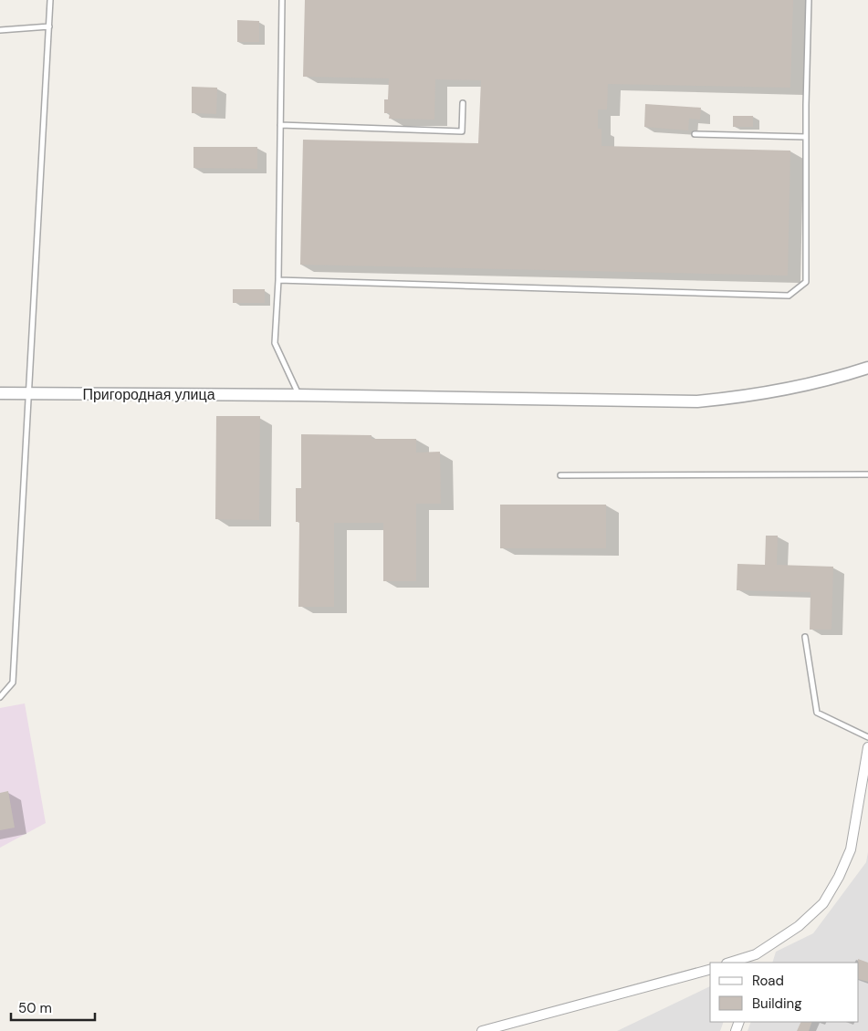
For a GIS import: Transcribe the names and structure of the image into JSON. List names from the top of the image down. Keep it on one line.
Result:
{"streets":{"street":["Пригородная улица"]},"legend":["Road","Building"],"scale_bar":"50 m"}
